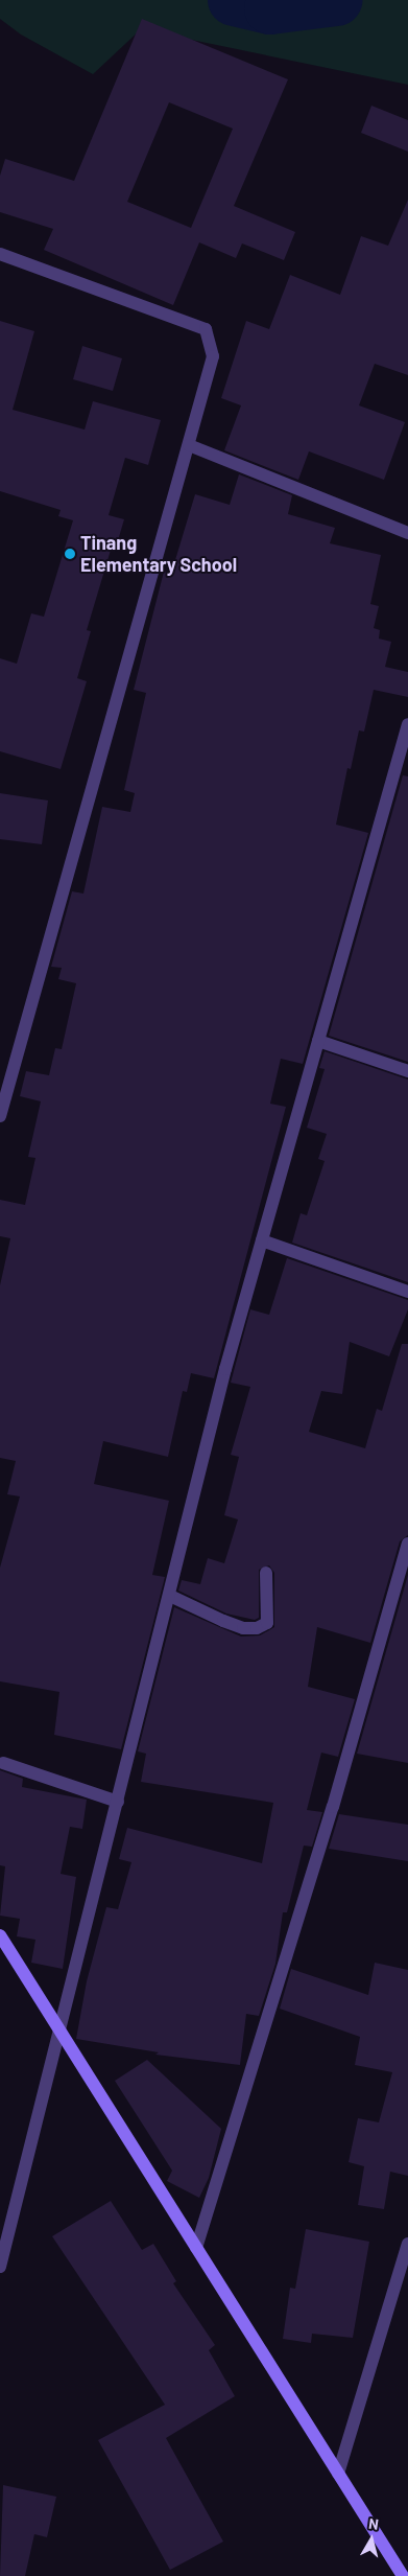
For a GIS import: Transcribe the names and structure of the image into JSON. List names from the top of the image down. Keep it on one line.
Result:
{"places":["Tinang Elementary School"],"north":"top"}
